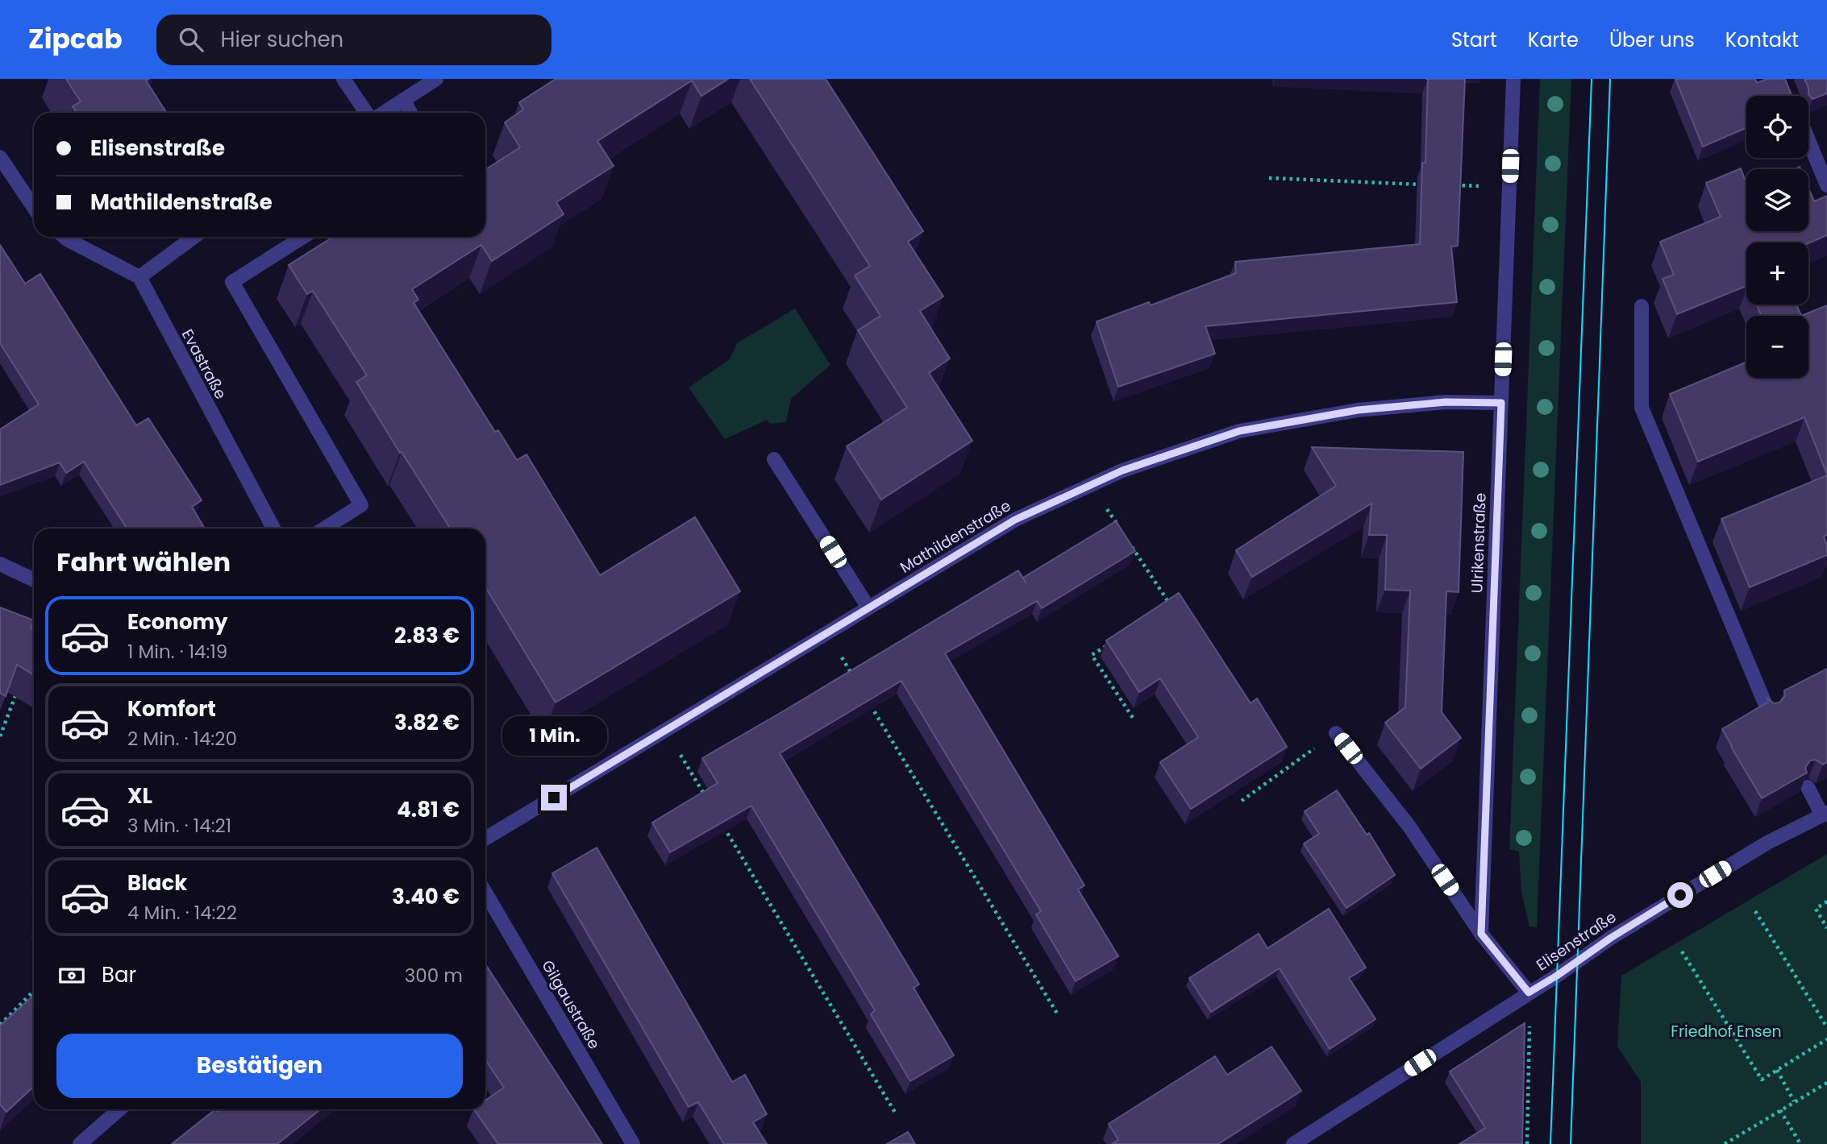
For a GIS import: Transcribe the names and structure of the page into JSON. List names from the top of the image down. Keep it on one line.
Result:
{"streets":{"street":["Evastraße","Mathildenstraße","Ulrikenstraße","Elisenstraße","Gilgaustraße"]},"crossings":[["Mathildenstraße","Ulrikenstraße"]],"parks":["Friedhof Ensen"],"page":{"header":"Zipcab","search":"Hier suchen","nav":["Start","Karte","Über uns","Kontakt"],"map_buttons":["+","−"],"banner":["Elisenstraße","Mathildenstraße"],"heading":"Fahrt wählen","list":[{"name":"Economy","note":"1 Min. · 14:19","value":"2.83 €"},{"name":"Komfort","note":"2 Min. · 14:20","value":"3.82 €"},{"name":"XL","note":"3 Min. · 14:21","value":"4.81 €"},{"name":"Black","note":"4 Min. · 14:22","value":"3.40 €"}],"bubble":"1 Min.","pay":["Bar","300 m"],"buttons":"Bestätigen"}}
